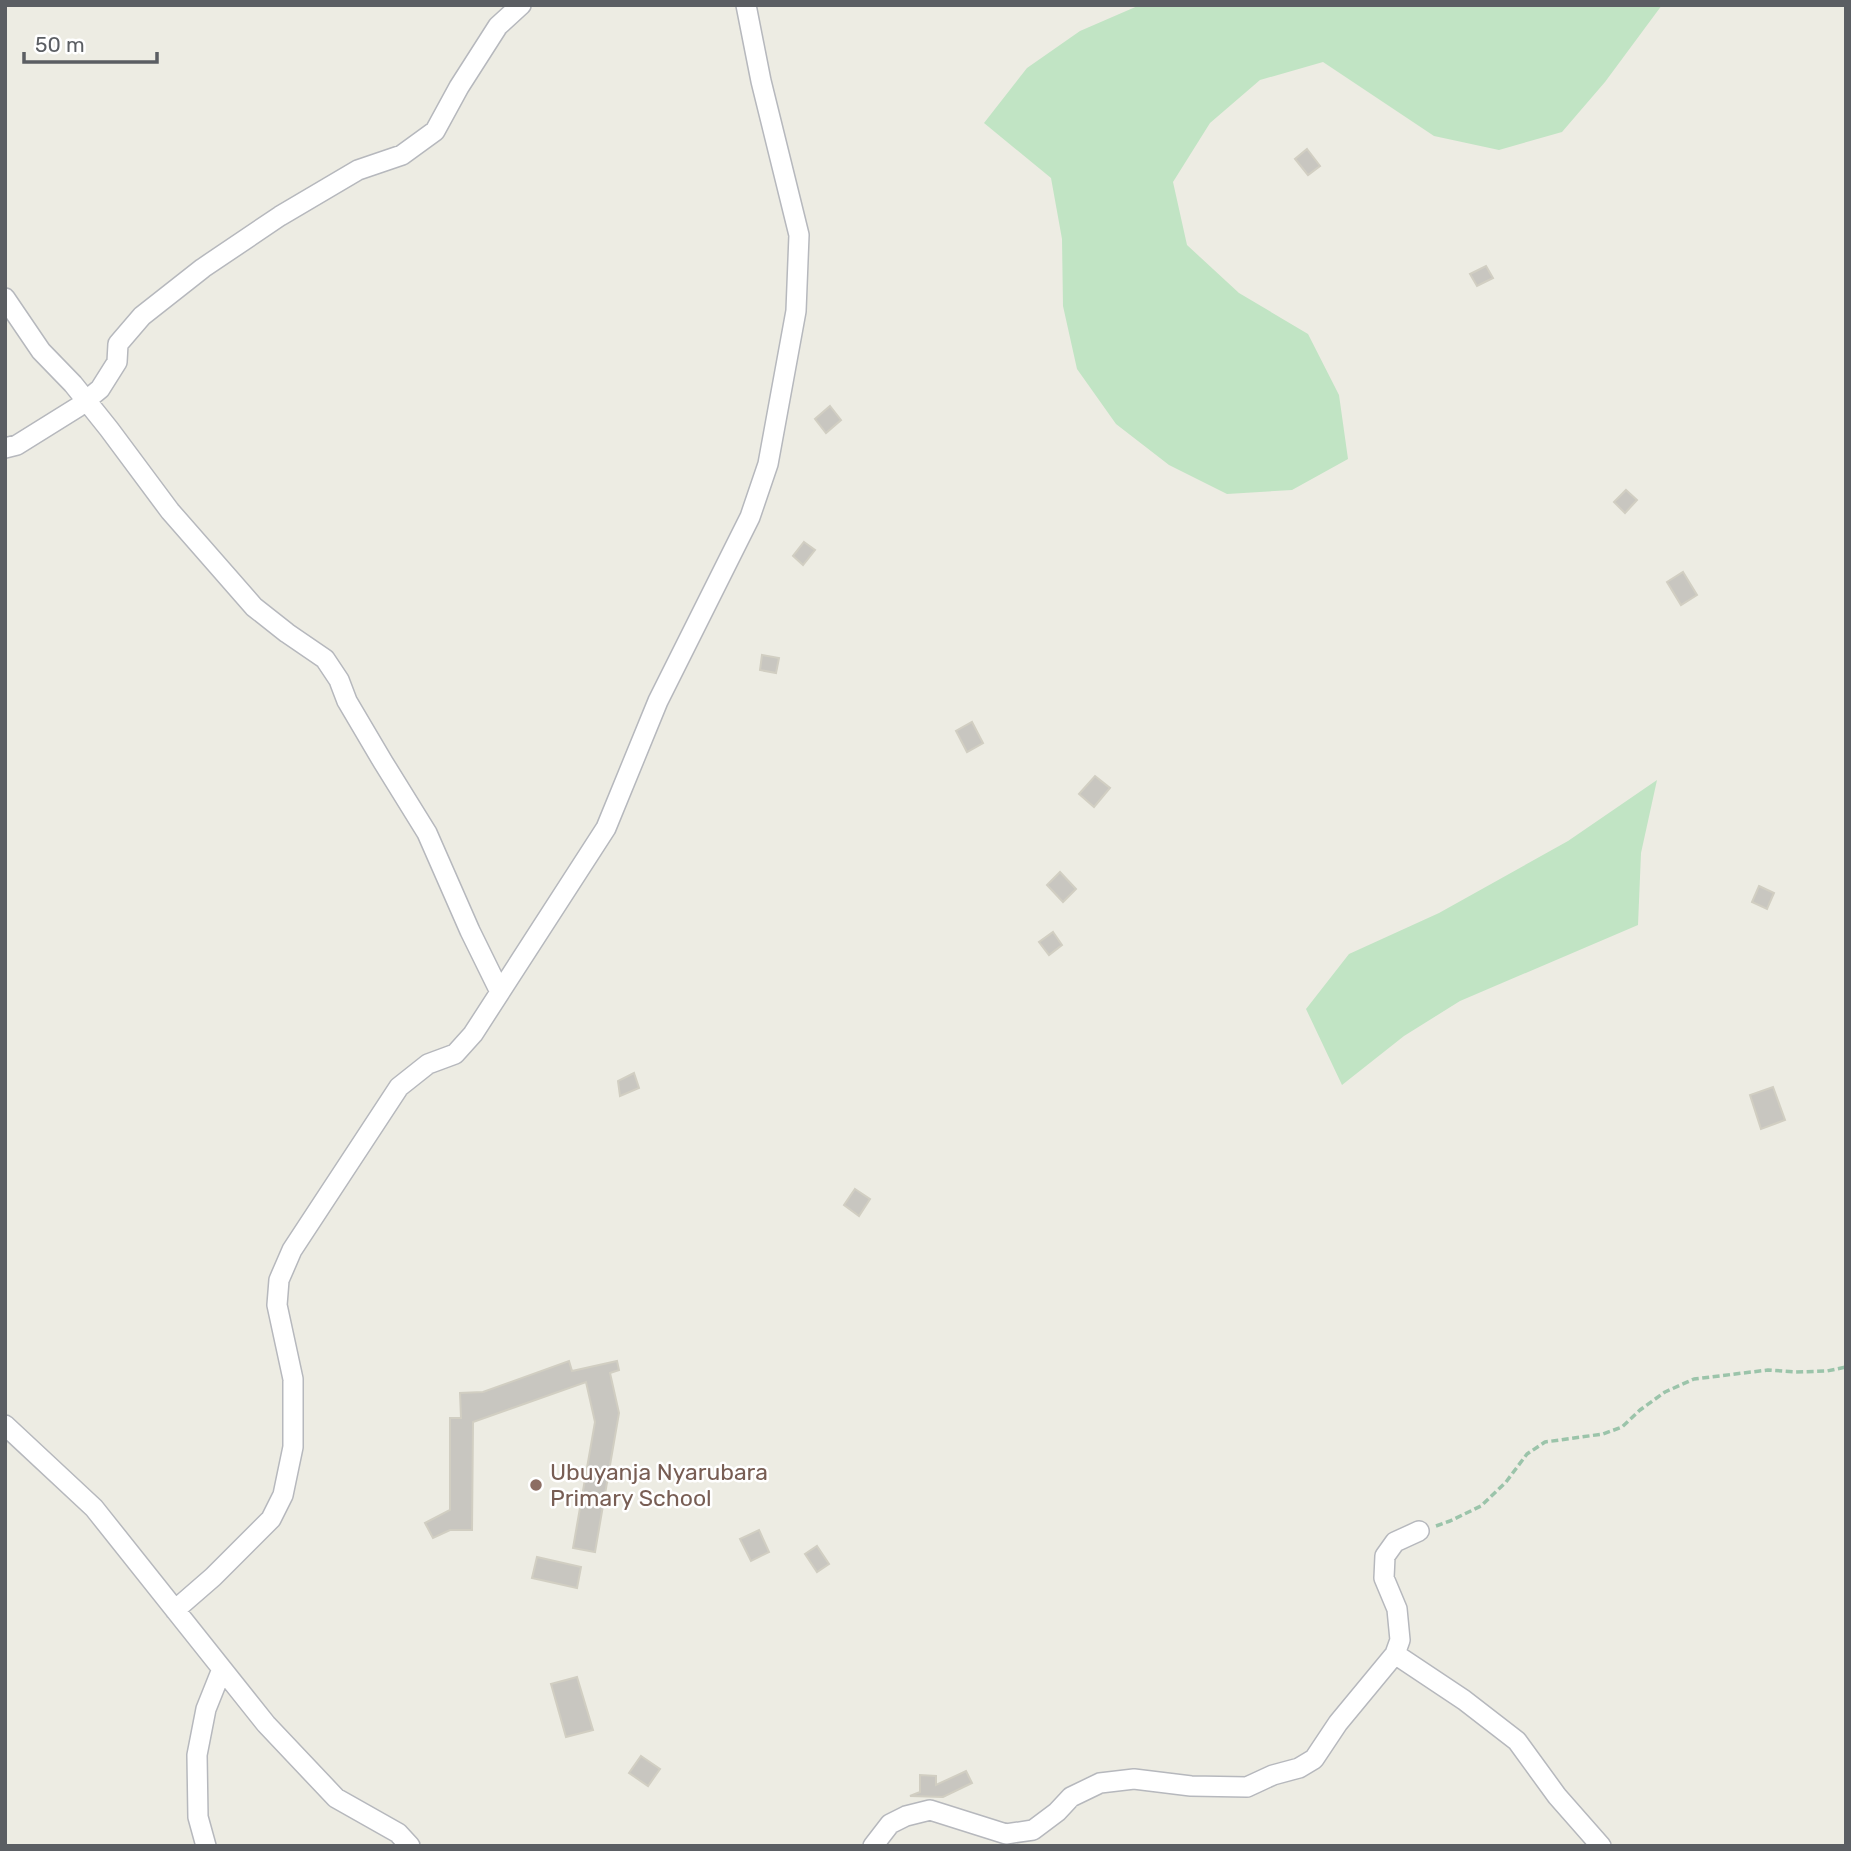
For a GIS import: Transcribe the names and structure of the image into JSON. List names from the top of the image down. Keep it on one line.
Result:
{"places":["Ubuyanja Nyarubara Primary School"],"scale_bar":"50 m"}
